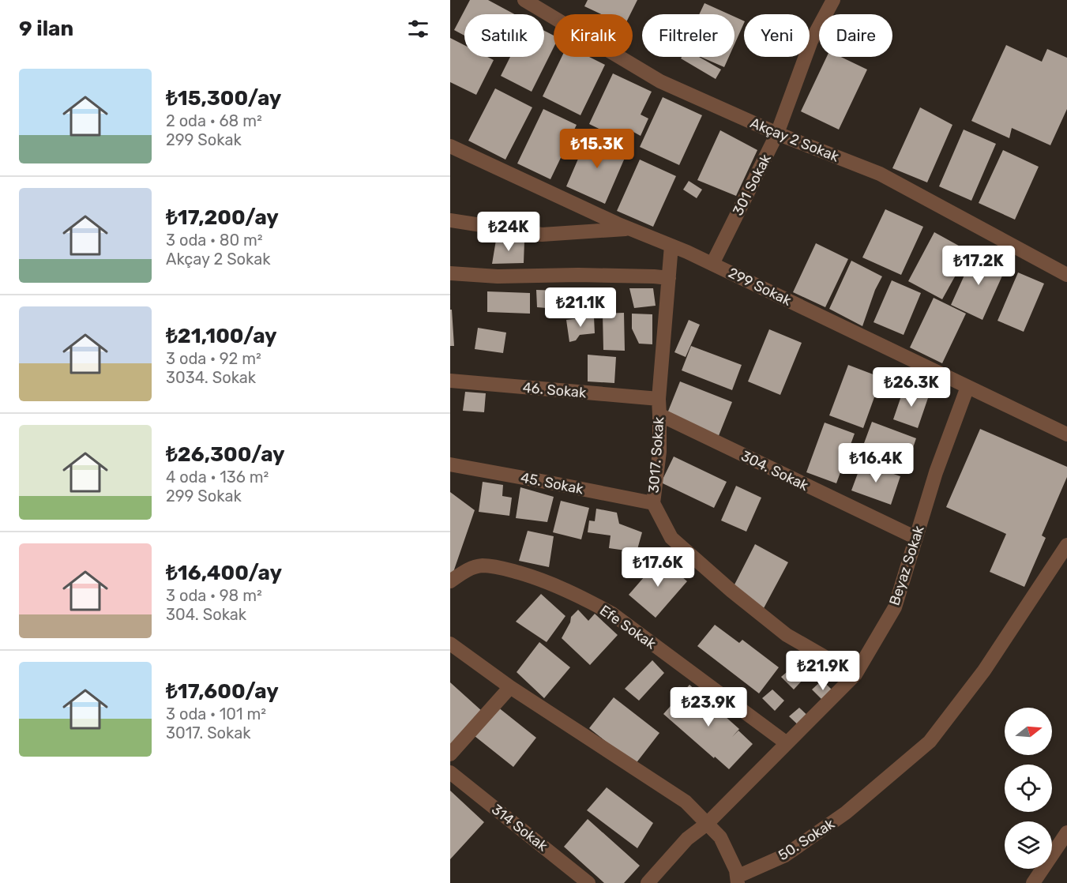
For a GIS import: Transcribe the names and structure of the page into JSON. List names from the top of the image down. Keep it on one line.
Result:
{"streets":{"street":["Akçay 2 Sokak","301 Sokak","299 Sokak","46. Sokak","3017. Sokak","304. Sokak","45. Sokak","Beyaz Sokak","Efe Sokak","314 Sokak","50. Sokak"]},"crossings":[["Akçay 2 Sokak","301 Sokak"],["301 Sokak","299 Sokak"],["299 Sokak","3017. Sokak"],["299 Sokak","Beyaz Sokak"],["46. Sokak","3017. Sokak"],["3017. Sokak","304. Sokak"],["3017. Sokak","45. Sokak"],["3017. Sokak","Beyaz Sokak"],["304. Sokak","Beyaz Sokak"],["Beyaz Sokak","Efe Sokak"],["Beyaz Sokak","50. Sokak"]],"north":"right","page":{"heading":"9 ilan","chip":["Satılık","Kiralık","Filtreler","Yeni","Daire"],"list":[{"name":"₺15,300/ay","note":"2 oda · 68 m² · 299 Sokak"},{"name":"₺17,200/ay","note":"3 oda · 80 m² · Akçay 2 Sokak"},{"name":"₺21,100/ay","note":"3 oda · 92 m² · 3034. Sokak"},{"name":"₺26,300/ay","note":"4 oda · 136 m² · 299 Sokak"},{"name":"₺16,400/ay","note":"3 oda · 98 m² · 304. Sokak"},{"name":"₺17,600/ay","note":"3 oda · 101 m² · 3017. Sokak"}],"price":["₺15.3K","₺24K","₺17.2K","₺21.1K","₺26.3K","₺16.4K","₺17.6K","₺21.9K","₺23.9K"]}}
